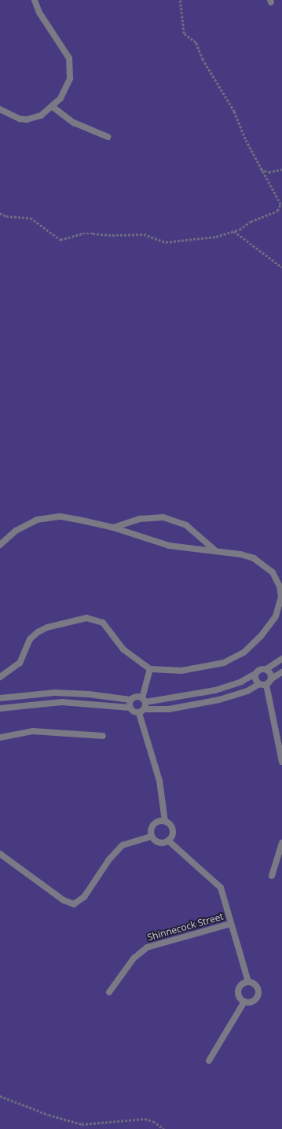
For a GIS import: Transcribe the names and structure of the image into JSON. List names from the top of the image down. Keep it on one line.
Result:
{"streets":{"street":["Shinnecock Street"]}}
